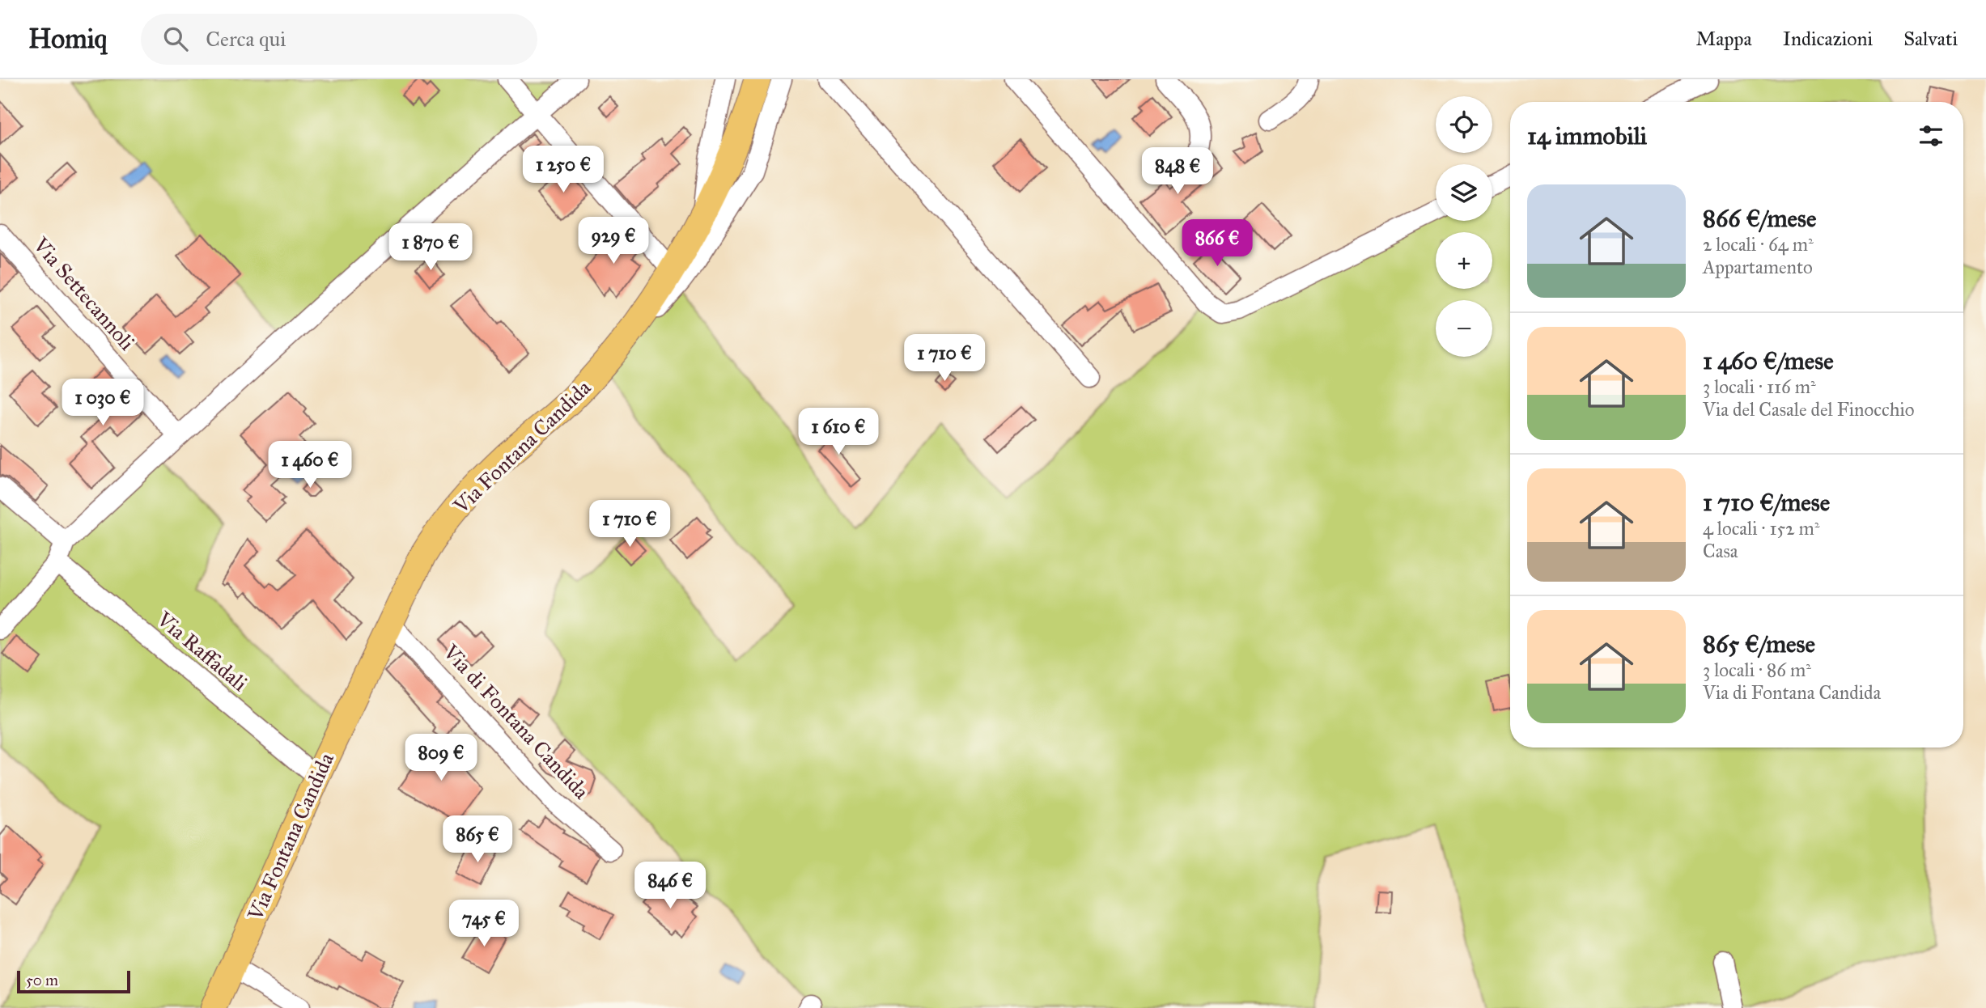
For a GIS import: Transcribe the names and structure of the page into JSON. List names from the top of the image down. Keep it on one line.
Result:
{"streets":{"main road":["Via Fontana Candida"],"street":["Via Settecannoli","Via Raffadali","Via di Fontana Candida"]},"crossings":[["Via Fontana Candida","Via Raffadali"],["Via Fontana Candida","Via di Fontana Candida"]],"scale_bar":"50 m","page":{"header":"Homiq","search":"Cerca qui","nav":["Mappa","Indicazioni","Salvati"],"map_buttons":["+","−"],"heading":"14 immobili","price":["1 250 €","848 €","929 €","866 €","1 870 €","1 710 €","1 030 €","1 610 €","1 460 €","1 710 €","809 €","865 €","846 €","745 €"],"list":[{"name":"866 €/mese","note":"2 locali · 64 m² · Appartamento"},{"name":"1 460 €/mese","note":"3 locali · 116 m² · Via del Casale del Finocchio"},{"name":"1 710 €/mese","note":"4 locali · 152 m² · Casa"},{"name":"865 €/mese","note":"3 locali · 86 m² · Via di Fontana Candida"}],"scale":"50 m"}}
